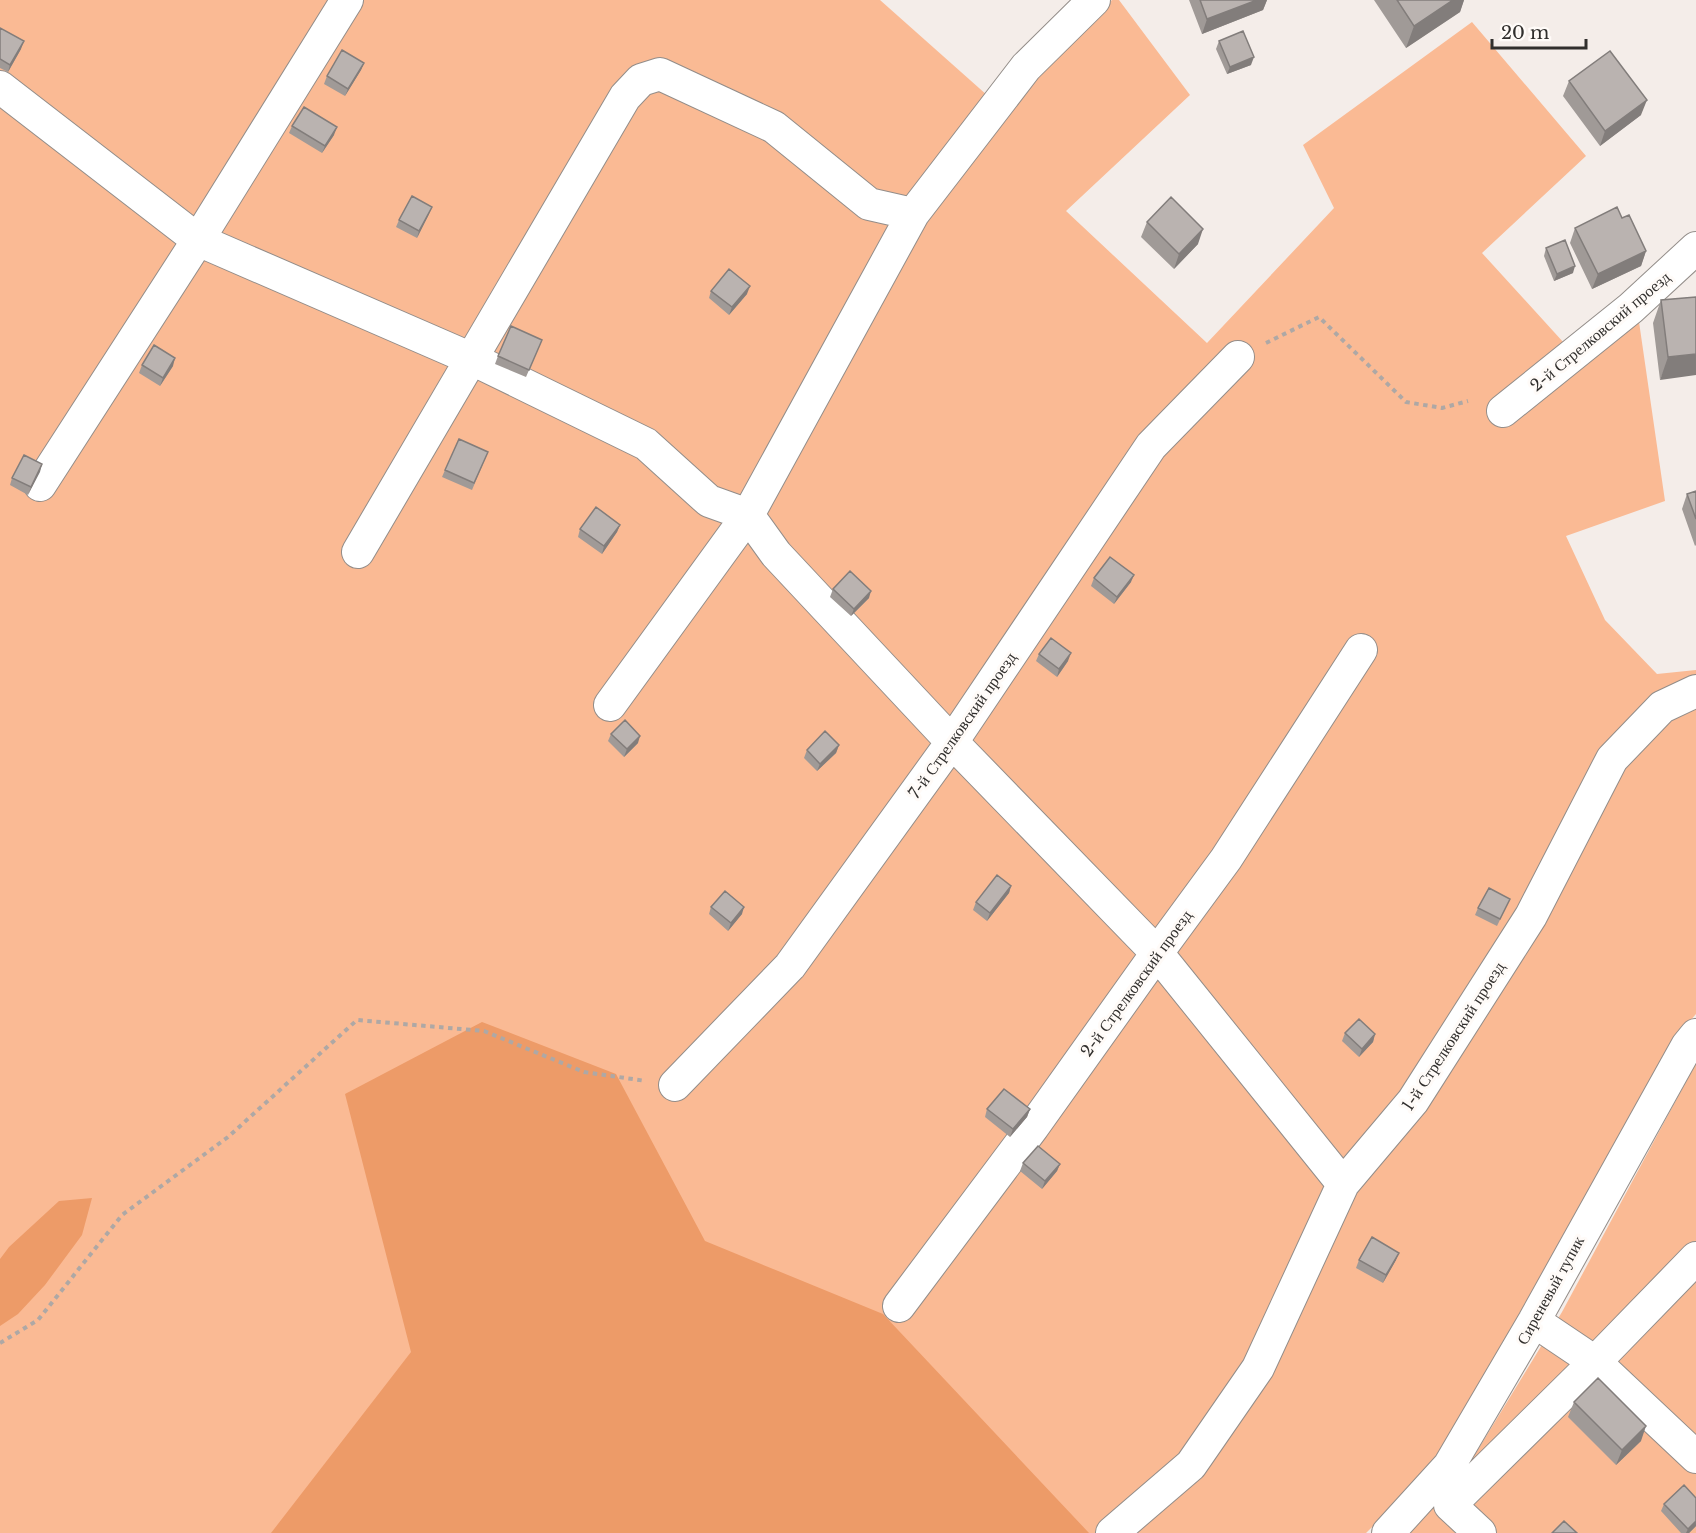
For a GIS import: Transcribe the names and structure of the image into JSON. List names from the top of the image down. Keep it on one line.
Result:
{"streets":{"street":["2-й Стрелковский проезд","7-й Стрелковский проезд","1-й Стрелковский проезд","Сиреневый тупик"]},"scale_bar":"20 m"}
